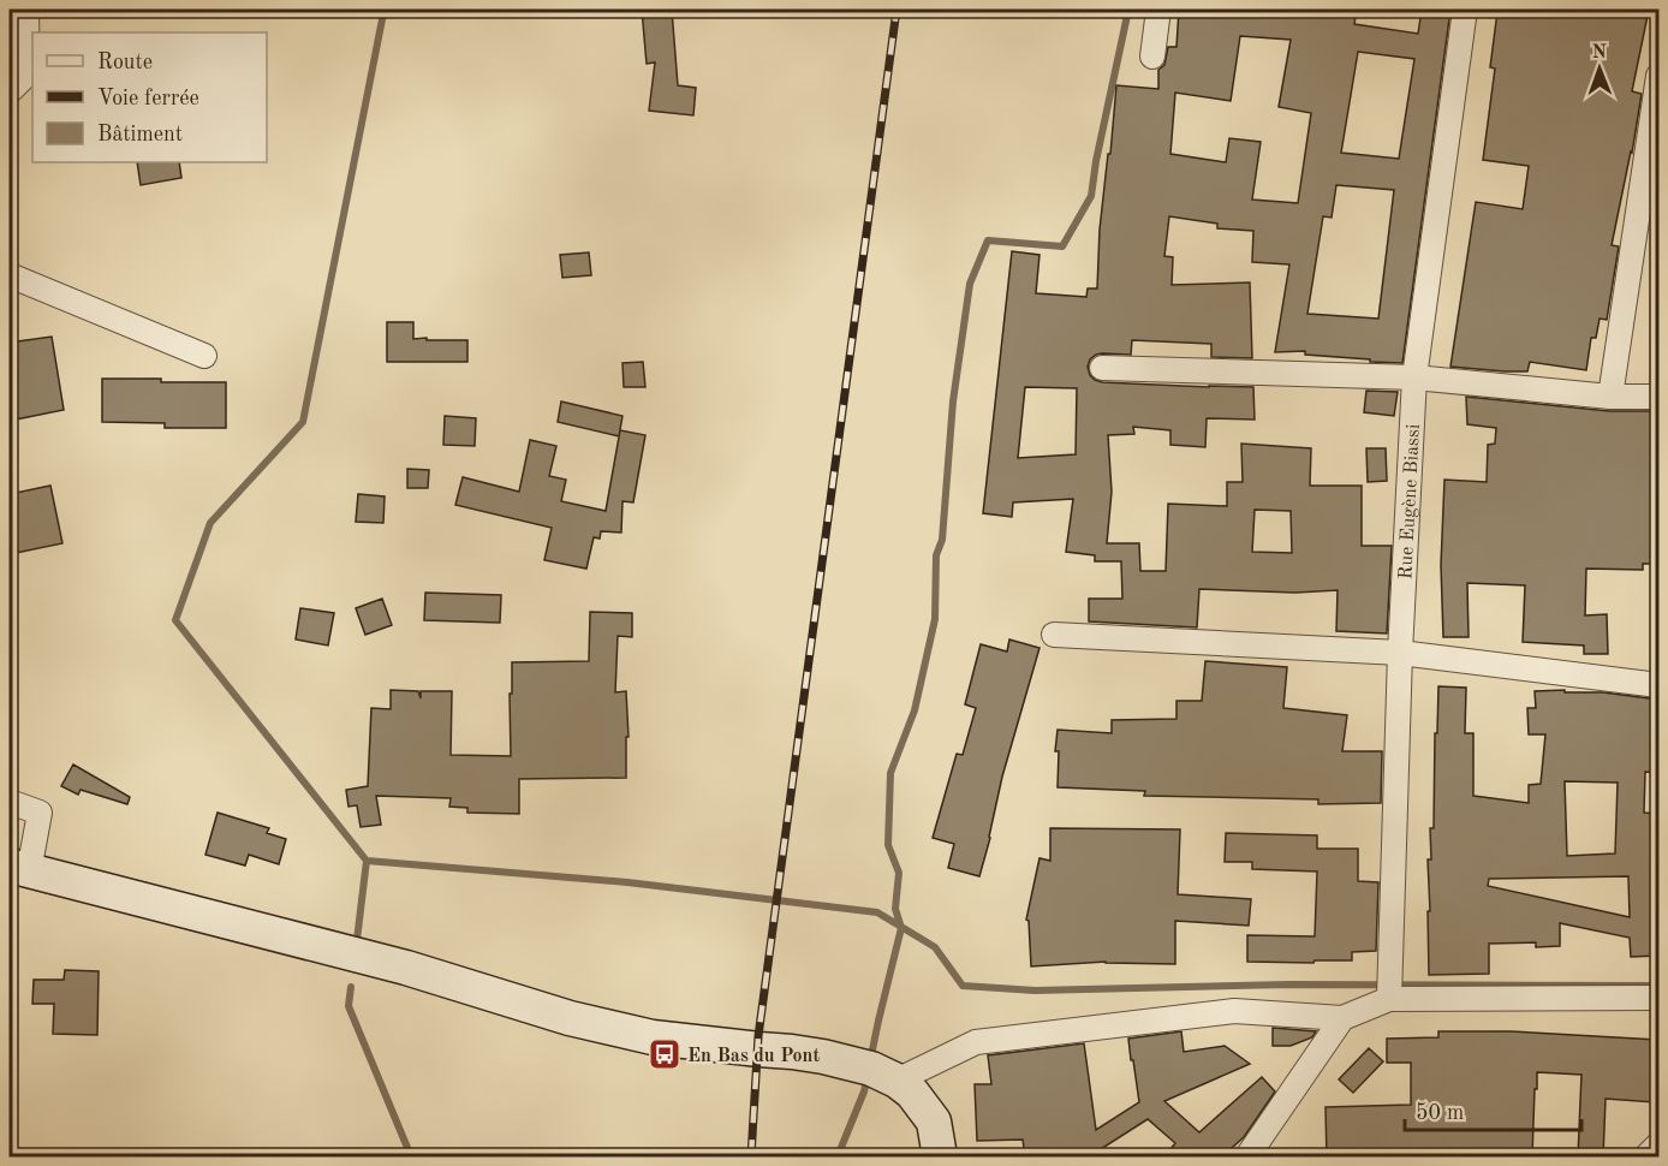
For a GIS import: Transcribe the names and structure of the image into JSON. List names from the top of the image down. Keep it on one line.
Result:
{"streets":{"street":["Rue Eugène Biassi"]},"places":{"bus stop":["En Bas du Pont"]},"legend":["Route","Voie ferrée","Bâtiment"],"scale_bar":"50 m","north":"top"}
